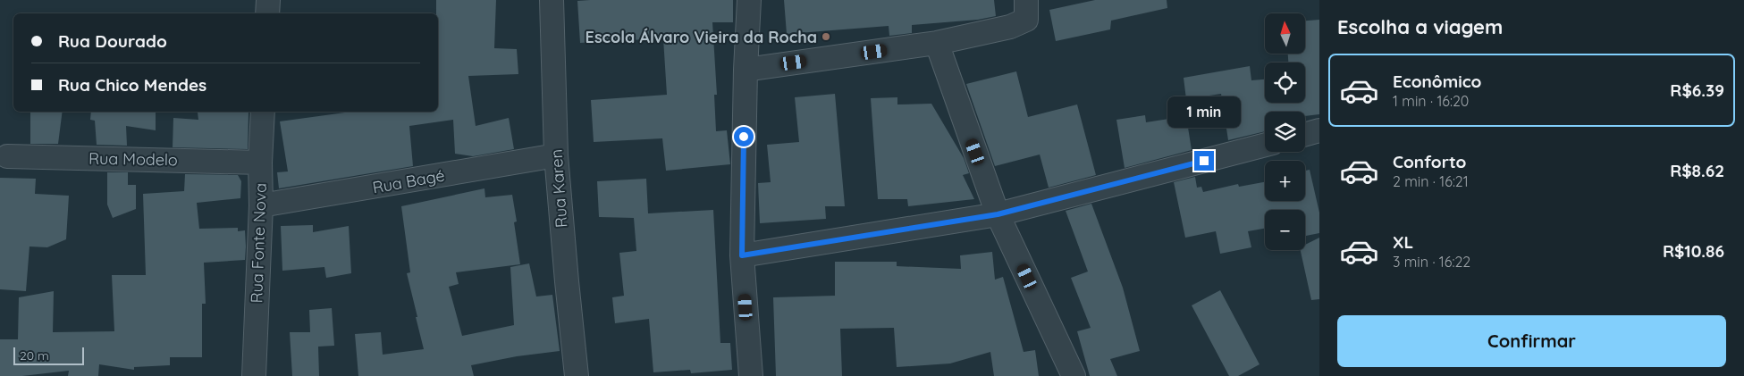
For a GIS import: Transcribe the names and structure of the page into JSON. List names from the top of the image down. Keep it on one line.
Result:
{"streets":{"street":["Rua Modelo","Rua Bagé","Rua Karen","Rua Fonte Nova"]},"crossings":[["Rua Modelo","Rua Fonte Nova"],["Rua Bagé","Rua Karen"],["Rua Bagé","Rua Fonte Nova"]],"places":["Escola Álvaro Vieira da Rocha"],"scale_bar":"20 m","north":"top","page":{"heading":"Escolha a viagem","map_buttons":["+","−"],"banner":["Rua Dourado","Rua Chico Mendes"],"list":[{"name":"Econômico","note":"1 min · 16:20","value":"R$6.39"},{"name":"Conforto","note":"2 min · 16:21","value":"R$8.62"},{"name":"XL","note":"3 min · 16:22","value":"R$10.86"}],"bubble":"1 min","buttons":"Confirmar","scale":"20 m"}}
